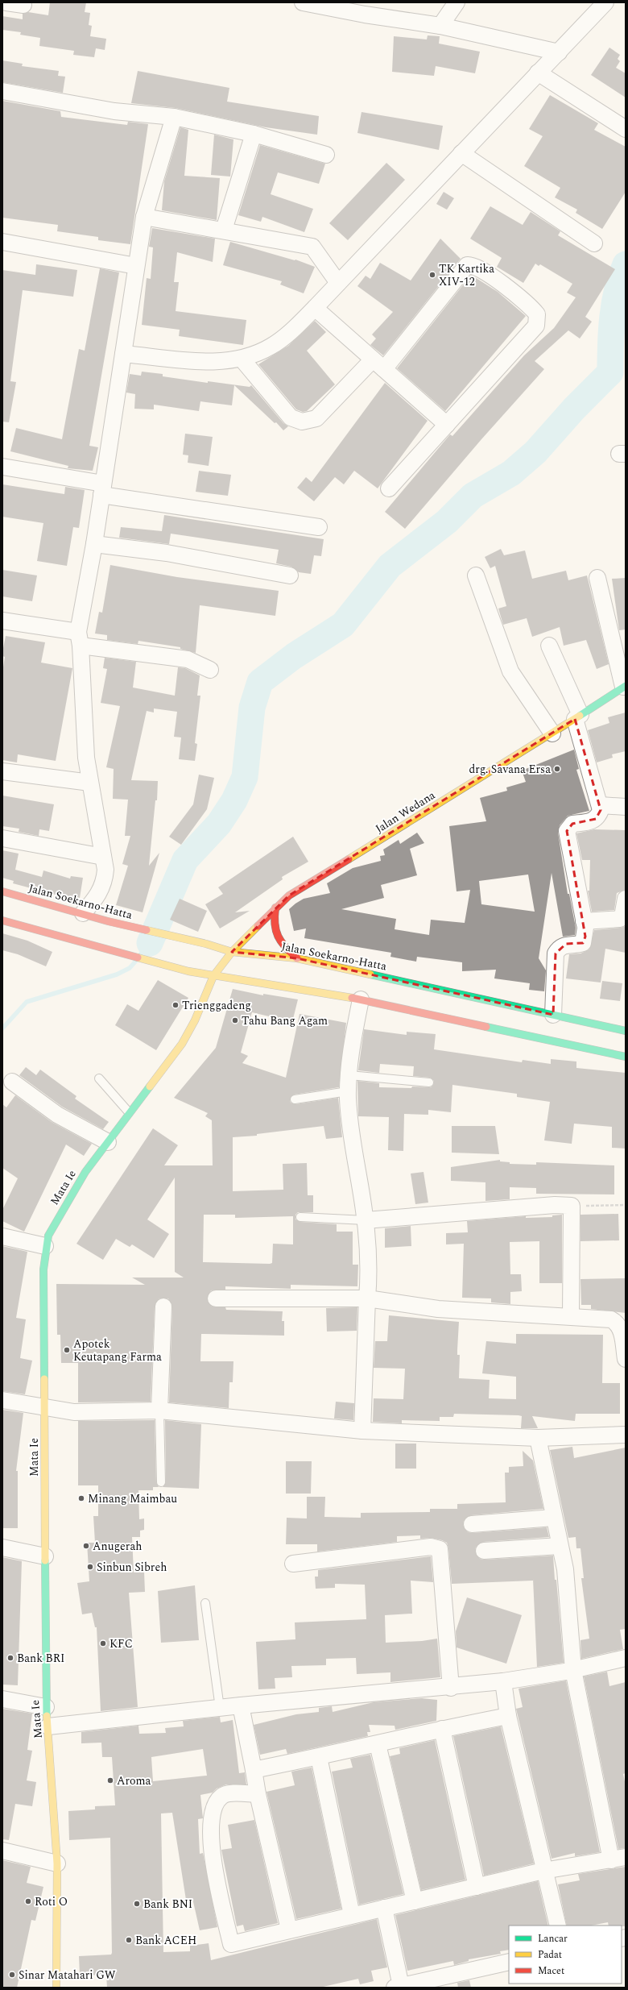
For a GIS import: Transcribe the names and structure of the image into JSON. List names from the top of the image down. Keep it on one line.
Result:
{"streets":{"main road":["Jalan Wedana","Jalan Soekarno-Hatta","Mata Ie"]},"crossings":[["Jalan Wedana","Jalan Soekarno-Hatta"],["Jalan Wedana","Mata Ie"]],"places":["TK Kartika XIV-12","drg. Savana Ersa","Trienggadeng","Tahu Bang Agam","Apotek Keutapang Farma","Minang Maimbau","Anugerah","Sinbun Sibreh","KFC","Bank BRI","Aroma","Roti O","Bank BNI","Bank ACEH","Sinar Matahari GW"],"legend":["Lancar","Padat","Macet"]}
